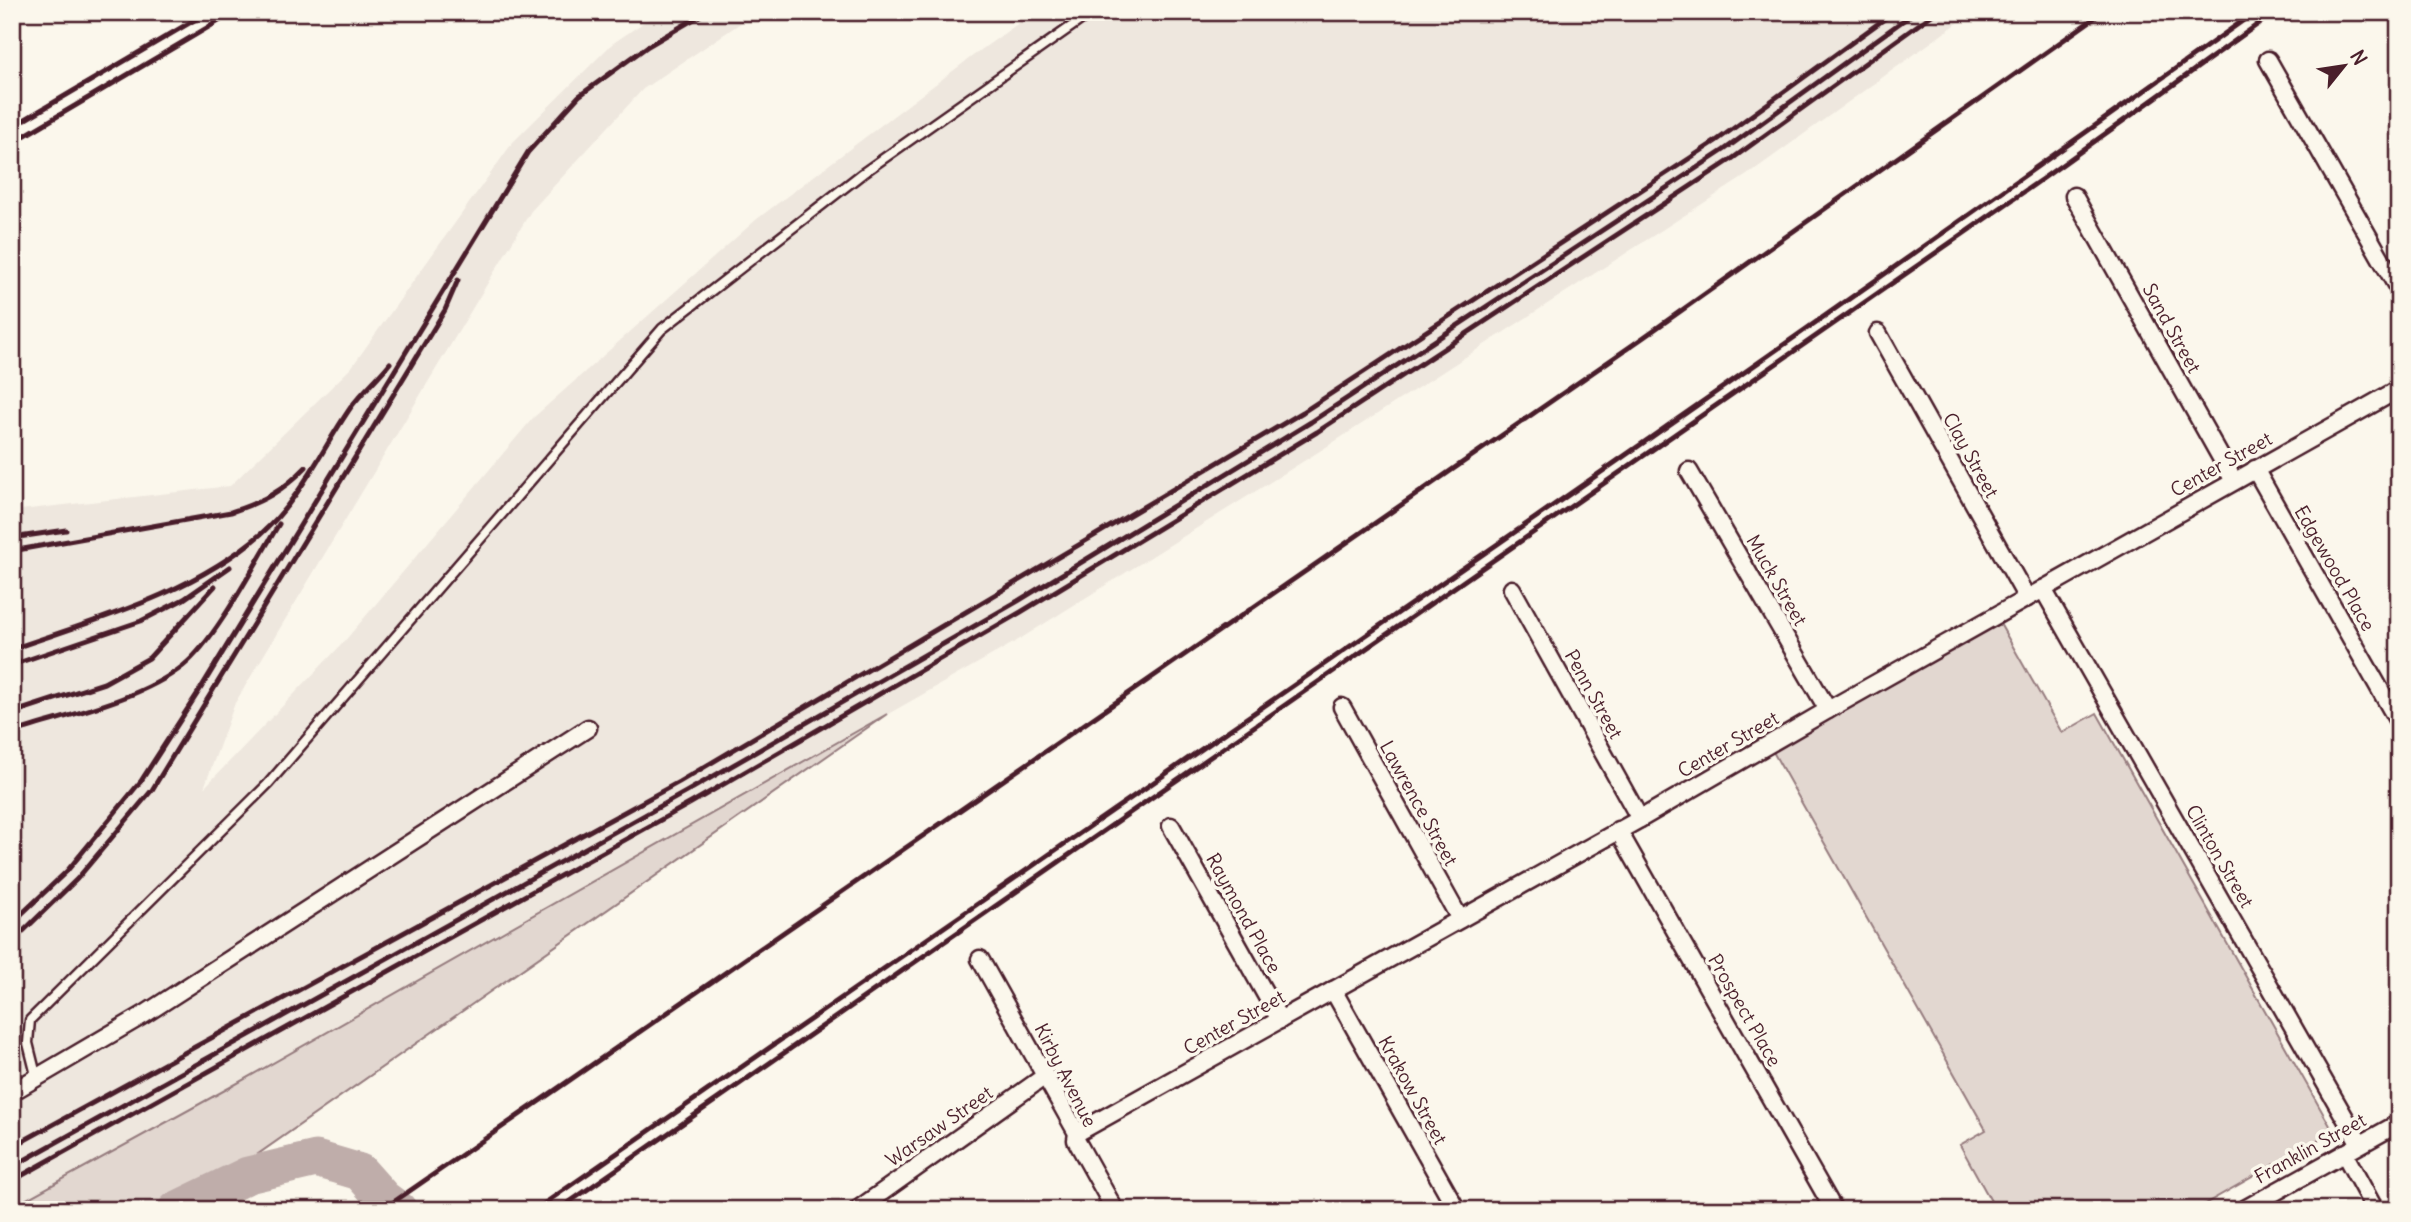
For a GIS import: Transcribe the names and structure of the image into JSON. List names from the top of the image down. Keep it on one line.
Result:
{"streets":{"street":["Sand Street","Clay Street","Center Street","Edgewood Place","Muck Street","Penn Street","Lawrence Street","Clinton Street","Raymond Place","Prospect Place","Kirby Avenue","Krakow Street","Warsaw Street","Franklin Street"]},"crossings":[["Sand Street","Center Street"],["Clay Street","Center Street"],["Center Street","Edgewood Place"],["Center Street","Muck Street"],["Center Street","Penn Street"],["Center Street","Lawrence Street"],["Center Street","Clinton Street"],["Center Street","Raymond Place"],["Center Street","Prospect Place"],["Center Street","Kirby Avenue"],["Center Street","Krakow Street"],["Clinton Street","Franklin Street"],["Kirby Avenue","Warsaw Street"]],"north":"top right"}
